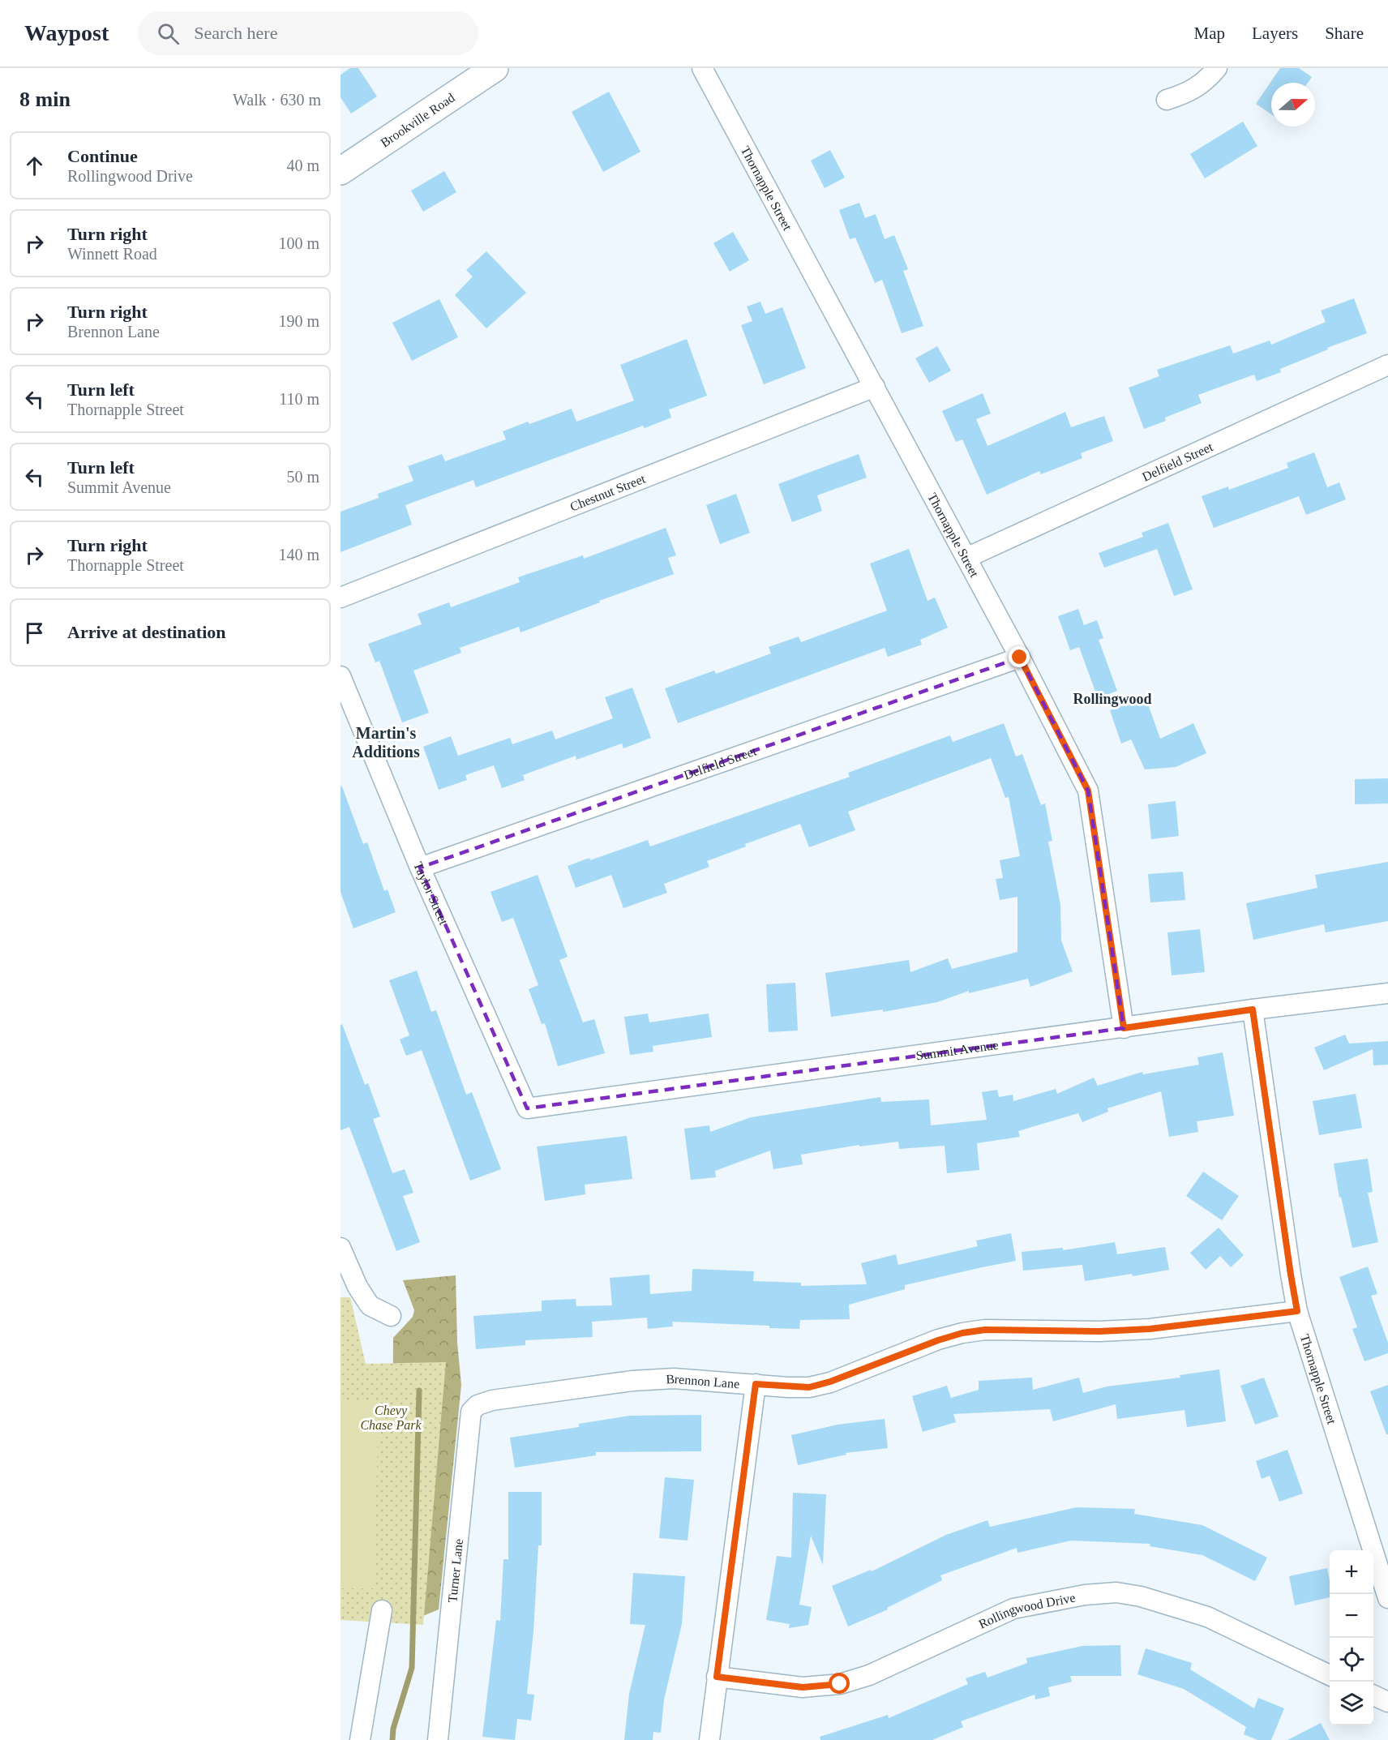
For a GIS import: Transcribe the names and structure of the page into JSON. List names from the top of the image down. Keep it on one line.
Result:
{"streets":{"main road":["Brookville Road"],"street":["Thornapple Street","Delfield Street","Chestnut Street","Taylor Street","Summit Avenue","Brennon Lane","Turner Lane","Rollingwood Drive"]},"crossings":[["Thornapple Street","Delfield Street"],["Thornapple Street","Chestnut Street"],["Thornapple Street","Summit Avenue"],["Thornapple Street","Brennon Lane"],["Delfield Street","Taylor Street"],["Taylor Street","Summit Avenue"],["Brennon Lane","Turner Lane"]],"districts":["Rollingwood","Martin's Additions"],"parks":["Chevy Chase Park"],"north":"right","page":{"header":"Waypost","search":"Search here","nav":["Map","Layers","Share"],"heading":["8 min","Walk · 630 m"],"list":[["Continue","Rollingwood Drive","40 m"],["Turn right","Winnett Road","100 m"],["Turn right","Brennon Lane","190 m"],["Turn left","Thornapple Street","110 m"],["Turn left","Summit Avenue","50 m"],["Turn right","Thornapple Street","140 m"],"Arrive at destination"],"map_buttons":["+","−"]}}
